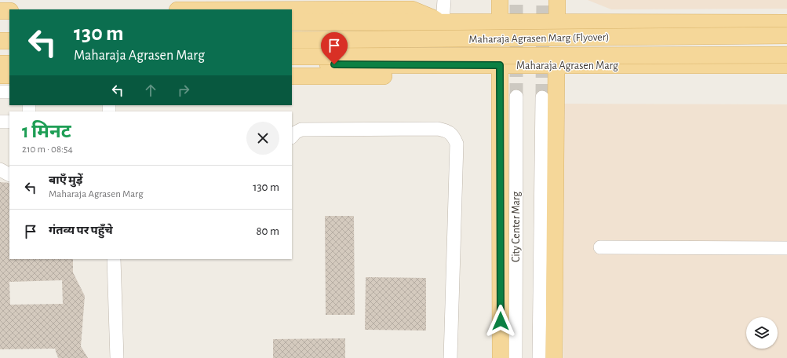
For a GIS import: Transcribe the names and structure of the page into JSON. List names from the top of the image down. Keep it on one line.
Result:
{"streets":{"main road":["Maharaja Agrasen Marg (Flyover)","Maharaja Agrasen Marg"],"street":["City Center Marg"]},"page":{"turn":["130 m","Maharaja Agrasen Marg"],"heading":["1 मिनट","210 m · 08:54"],"list":[{"name":"बाएँ मुड़ें","note":"Maharaja Agrasen Marg","value":"130 m"},{"name":"गंतव्य पर पहुँचे","value":"80 m"}]}}
